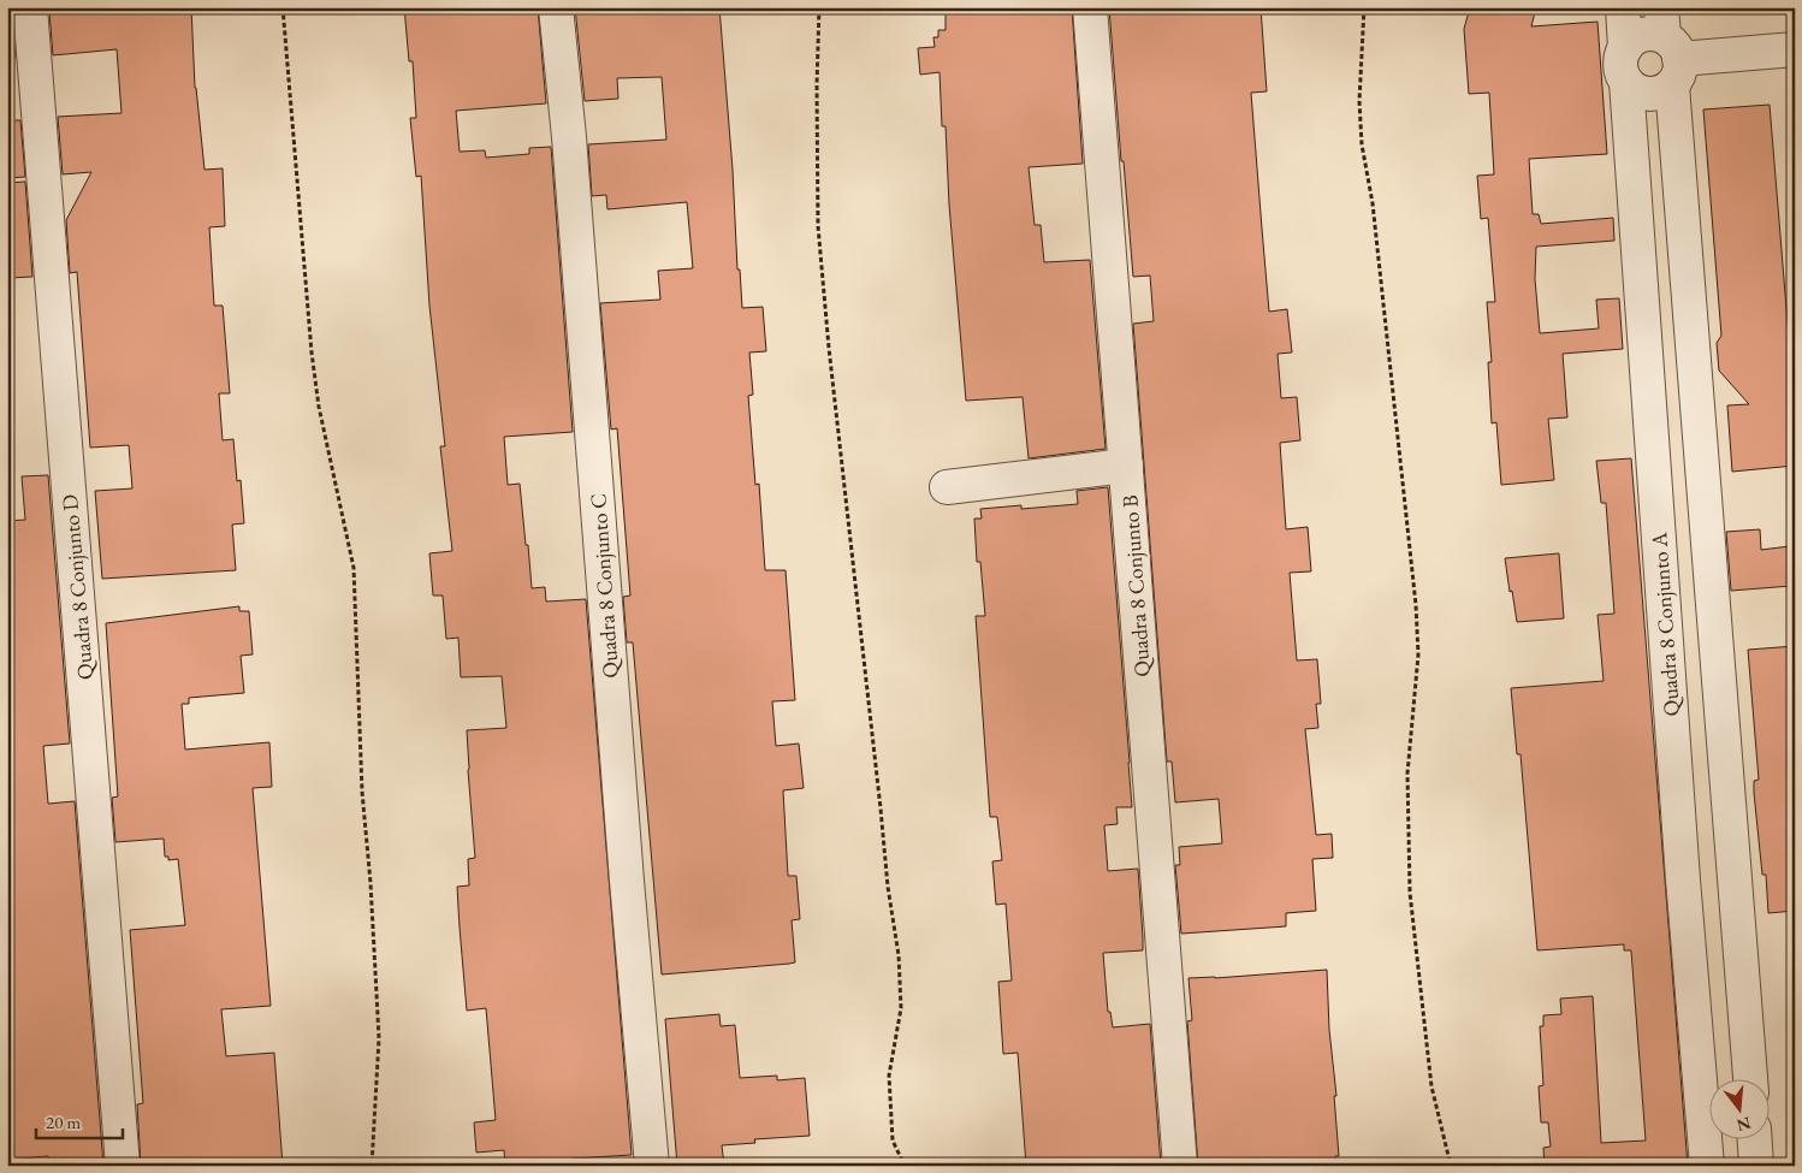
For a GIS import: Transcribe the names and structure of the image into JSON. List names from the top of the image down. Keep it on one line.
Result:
{"streets":{"street":["Quadra 8 Conjunto C","Quadra 8 Conjunto B","Quadra 8 Conjunto D","Quadra 8 Conjunto A"]},"scale_bar":"20 m","north":"bottom"}
